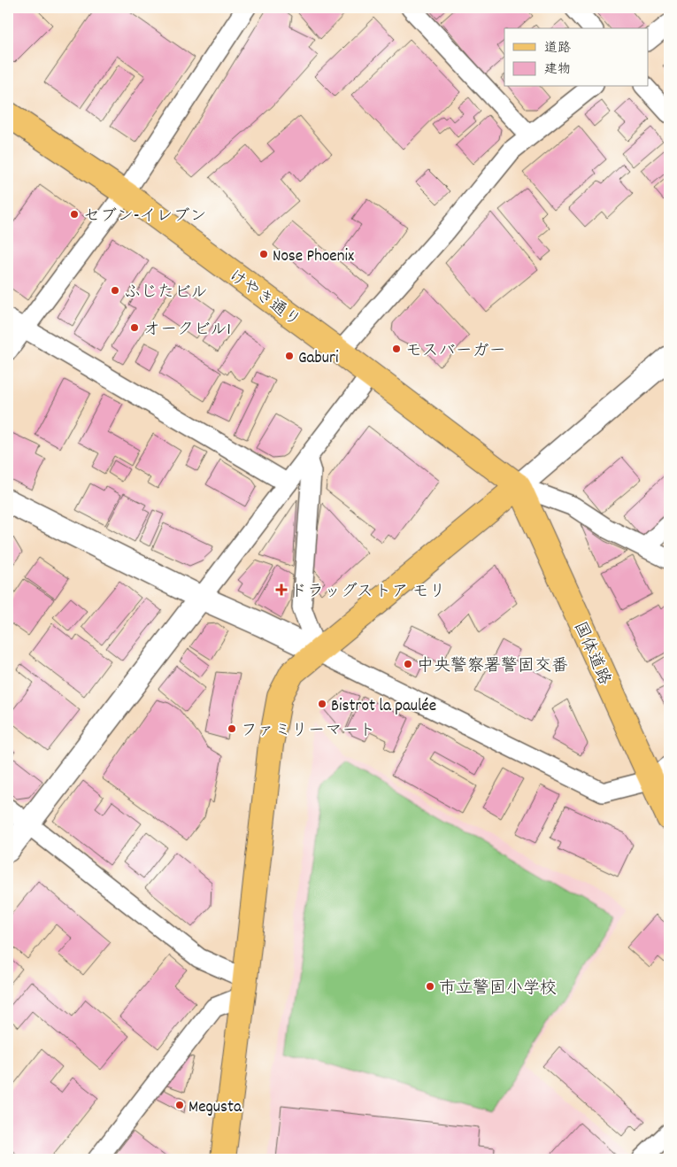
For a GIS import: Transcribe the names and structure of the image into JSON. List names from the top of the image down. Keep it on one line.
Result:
{"streets":{"main road":["けやき通り","国体道路"]},"crossings":[["けやき通り","国体道路"]],"places":{"other":["セブン-イレブン","Nose Phoenix","ふじたビル","オークビル1","モスバーガー","Gaburi","中央警察署警固交番","Bistrot la paulée","ファミリーマート","市立警固小学校","Megusta"],"health":["ドラッグストア モリ"]},"legend":["道路","建物"]}
